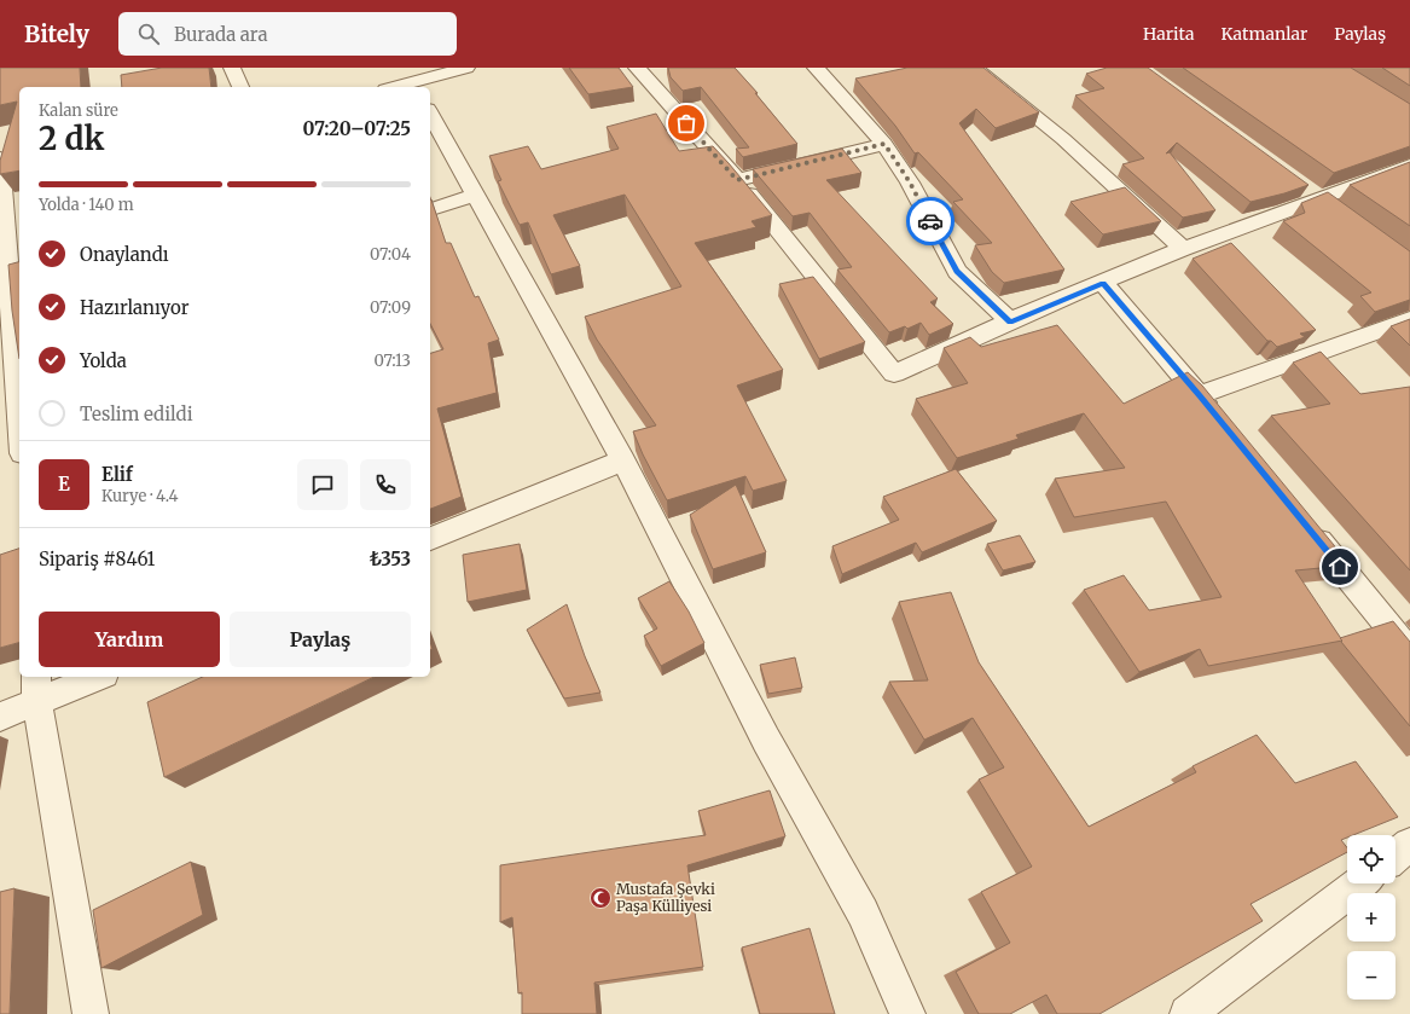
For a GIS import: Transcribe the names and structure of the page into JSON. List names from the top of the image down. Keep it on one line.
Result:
{"places":{"mosque":["Mustafa Şevki Paşa Külliyesi"]},"page":{"header":"Bitely","search":"Burada ara","nav":["Harita","Katmanlar","Paylaş"],"heading":["2 dk","Kalan süre","07:20–07:25"],"panel":["Elif","Kurye · 4.4","Sipariş #8461","₺353"],"bar":"Yolda · 140 m","list":[["Onaylandı","07:04"],["Hazırlanıyor","07:09"],["Yolda","07:13"],"Teslim edildi"],"round":"E","buttons":["Yardım","Paylaş"],"map_buttons":["+","−"]}}
